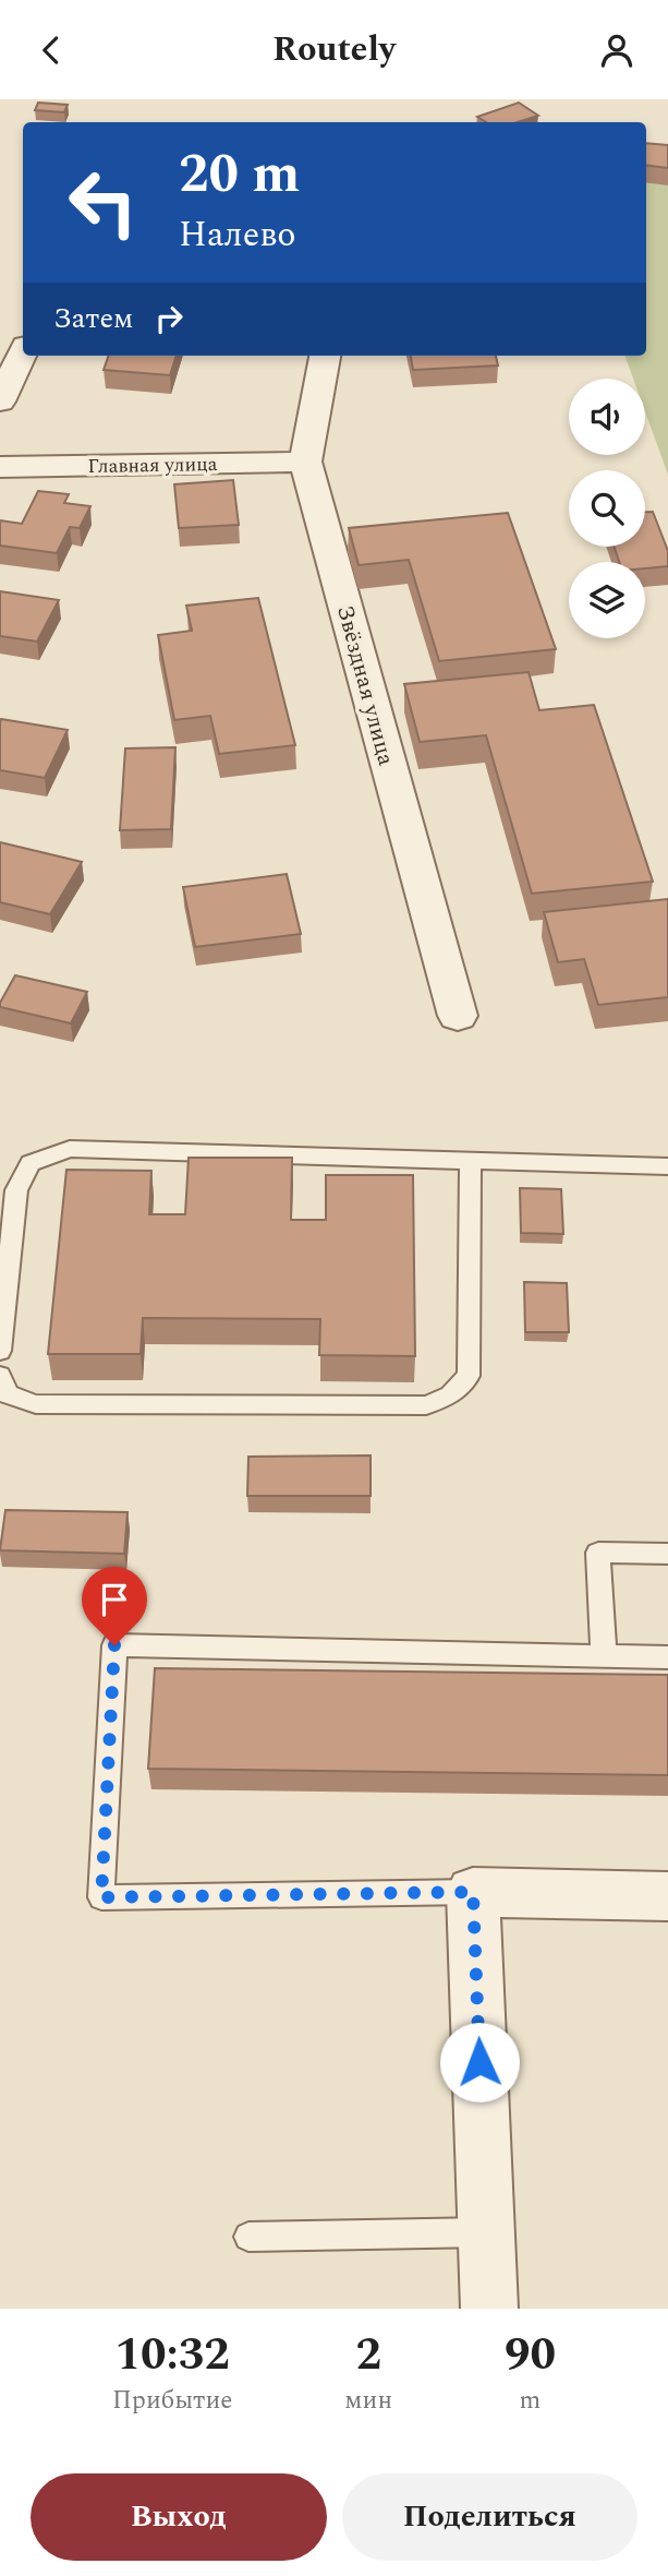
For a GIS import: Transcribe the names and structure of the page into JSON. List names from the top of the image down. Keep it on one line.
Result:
{"streets":{"street":["Главная улица","Звёздная улица"]},"crossings":[["Главная улица","Звёздная улица"]],"page":{"header":"Routely","turn":["20 m","Налево"],"then":"Затем","eta":["10:32","Прибытие","2","мин","90","m"],"buttons":["Выход","Поделиться"]}}
